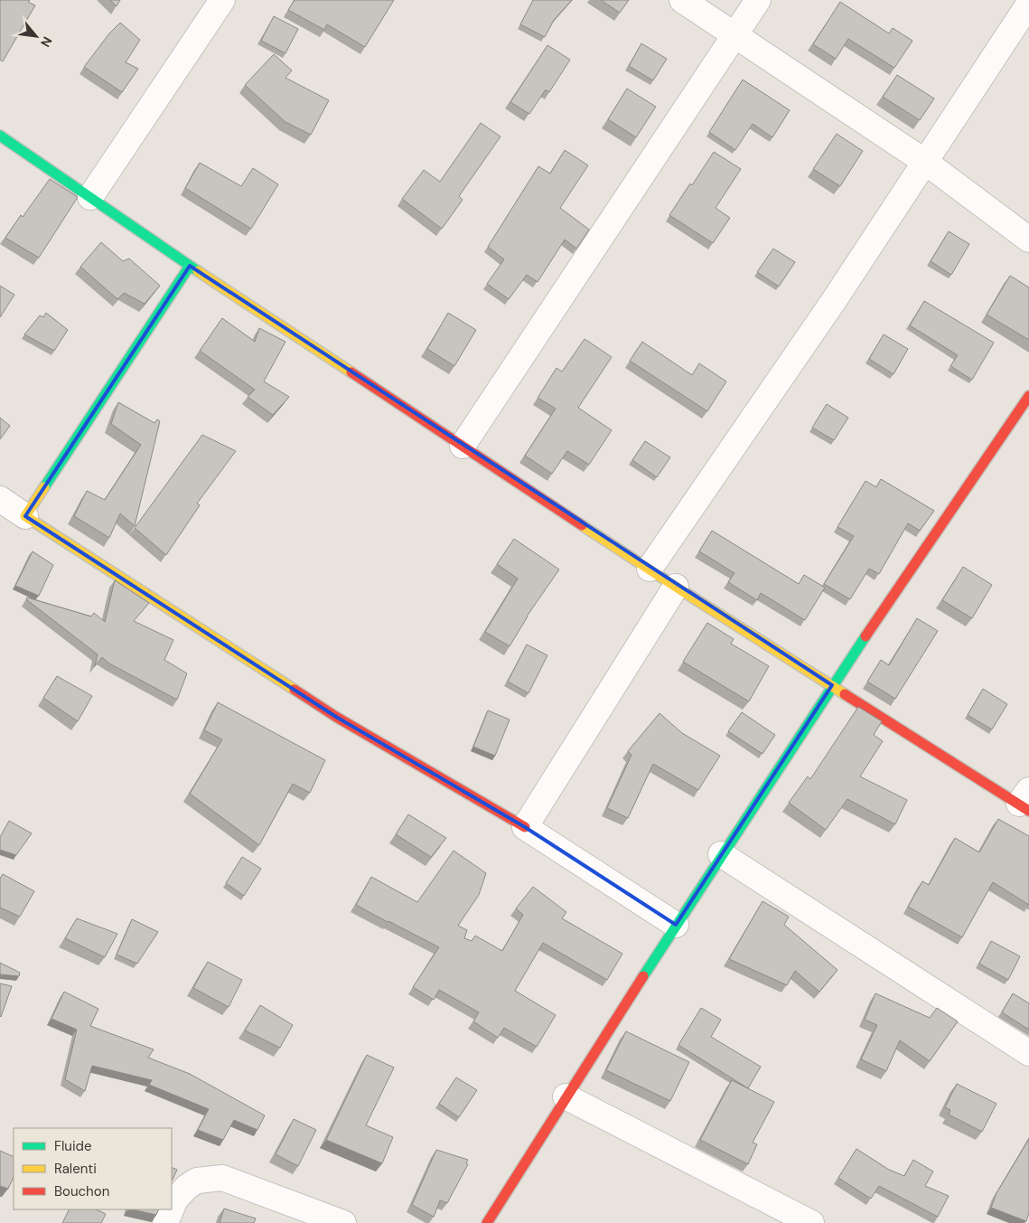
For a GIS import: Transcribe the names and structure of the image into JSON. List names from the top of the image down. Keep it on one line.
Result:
{"legend":["Fluide","Ralenti","Bouchon"],"north":"bottom right"}
